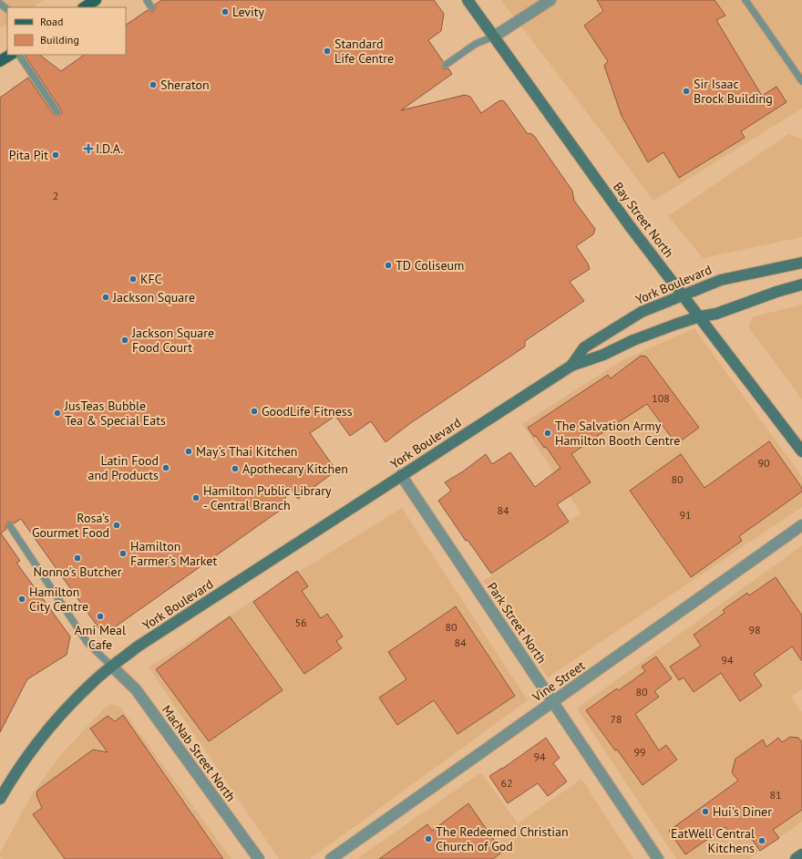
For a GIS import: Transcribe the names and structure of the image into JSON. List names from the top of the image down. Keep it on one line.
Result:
{"streets":{"main road":["Bay Street North","York Boulevard"],"street":["Park Street North","Vine Street","MacNab Street North"]},"crossings":[["Bay Street North","York Boulevard"],["York Boulevard","Park Street North"],["York Boulevard","MacNab Street North"],["Park Street North","Vine Street"]],"places":{"other":["Levity","Standard Life Centre","Sheraton","Sir Isaac Brock Building","Pita Pit","TD Coliseum","KFC","Jackson Square","Jackson Square Food Court","GoodLife Fitness","JusTeas Bubble Tea & Special Eats","The Salvation Army Hamilton Booth Centre","May's Thai Kitchen","Latin Food and Products","Apothecary Kitchen","Hamilton Public Library - Central Branch","Rosa’s Gourmet Food","Hamilton Farmer's Market","Nonno's Butcher","Hamilton City Centre","Ami Meal Cafe","Hui's Diner","The Redeemed Christian Church of God","EatWell Central Kitchens"],"health":["I.D.A."]},"house_numbers":["2","108","90","80","84","91","56","80","98","84","94","80","78","99","94","62","81"],"legend":["Road","Building"]}
